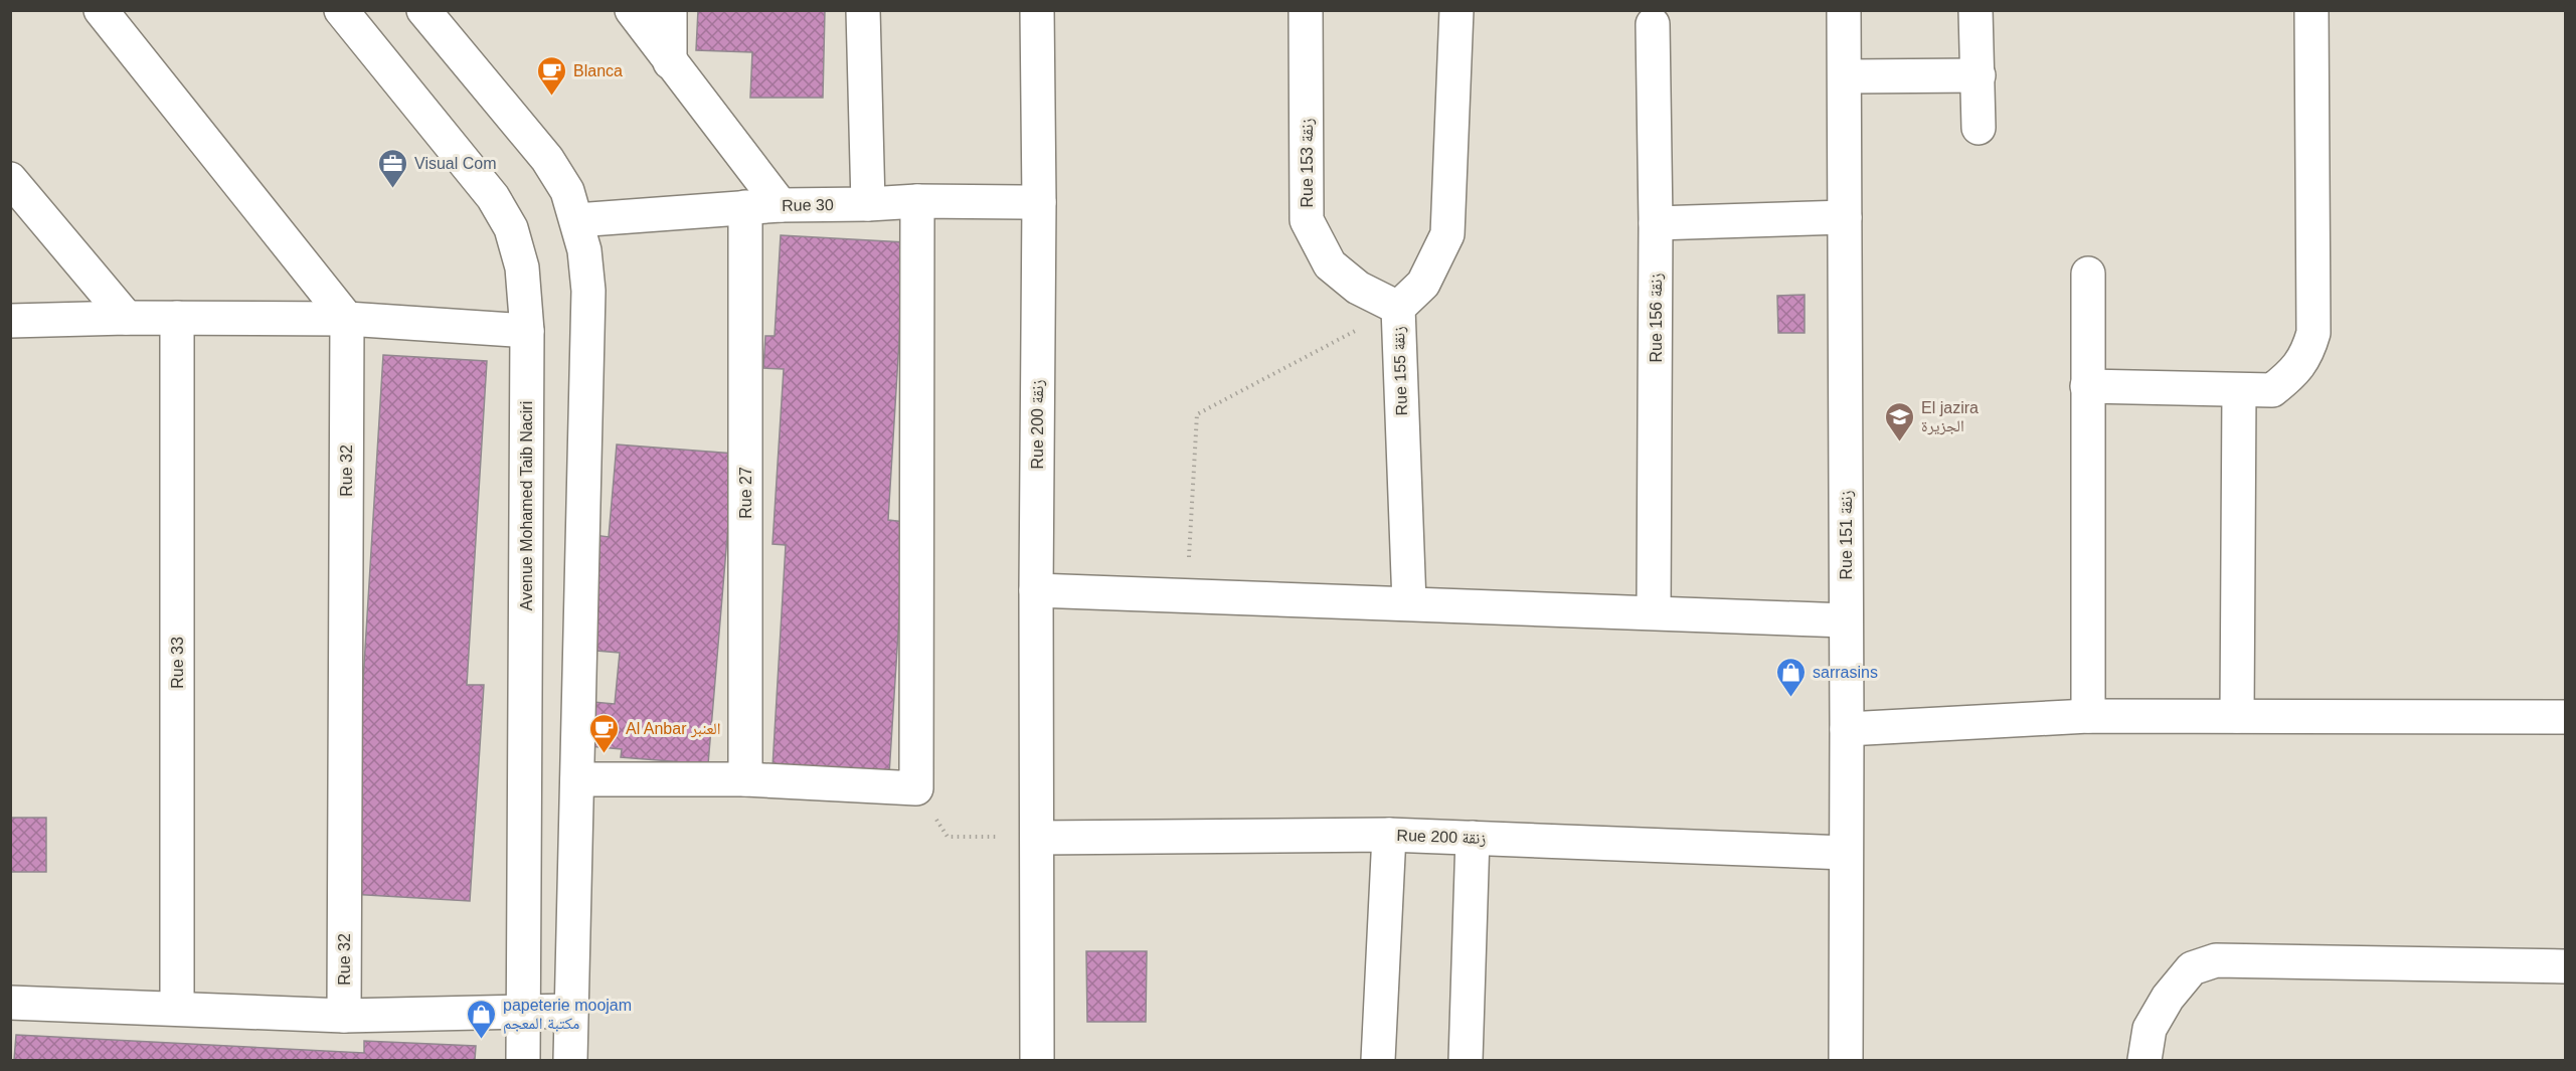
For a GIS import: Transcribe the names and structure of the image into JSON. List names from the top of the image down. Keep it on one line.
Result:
{"streets":{"street":["Rue 153 زنقة","Rue 30","Rue 156 زنقة","Rue 155 زنقة","Rue 200 زنقة","Rue 32","Rue 27","Avenue Mohamed Taib Naciri","Rue 151 زنقة","Rue 33"]},"crossings":[["Rue 153 زنقة","Rue 155 زنقة"],["Rue 30","Rue 200 زنقة"],["Rue 30","Rue 27"],["Rue 200 زنقة","Rue 151 زنقة"]],"places":{"cafe":["Blanca","Al Anbar العنبر"],"office":["Visual Com"],"school or university":["El jazira الجزيرة"],"shop":["sarrasins","papeterie moojam مكتبة المعجم"]}}
